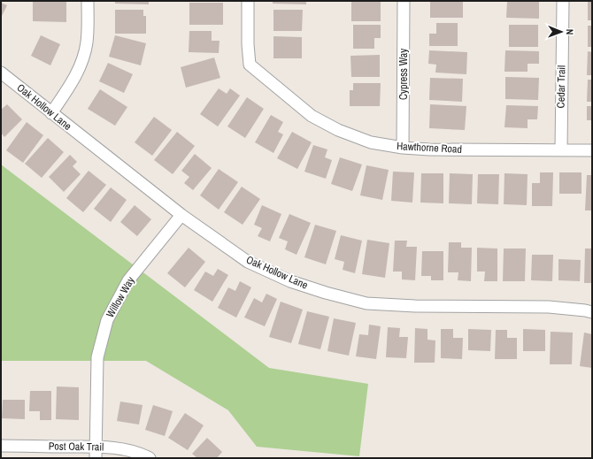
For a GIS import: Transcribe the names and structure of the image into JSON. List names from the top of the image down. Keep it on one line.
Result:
{"streets":{"street":["Cypress Way","Cedar Trail","Oak Hollow Lane","Hawthorne Road","Willow Way","Post Oak Trail"]},"crossings":[["Cypress Way","Hawthorne Road"],["Cedar Trail","Hawthorne Road"],["Oak Hollow Lane","Willow Way"],["Willow Way","Post Oak Trail"]],"north":"right"}
